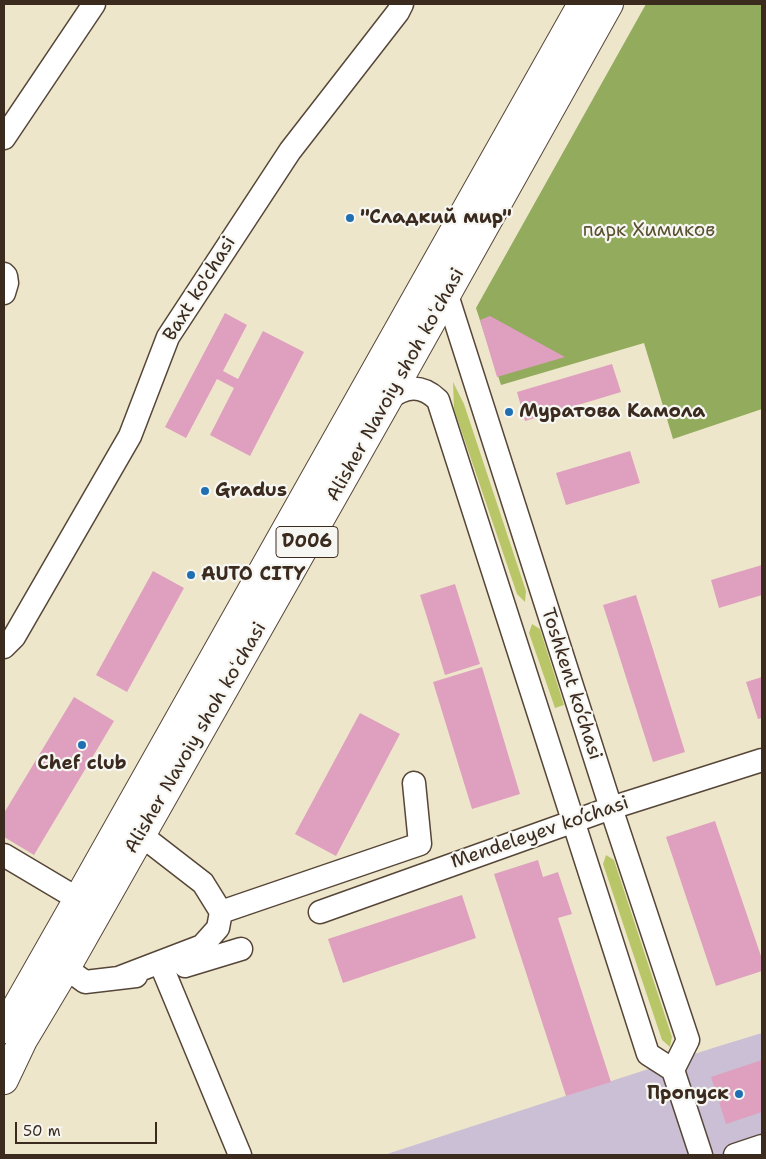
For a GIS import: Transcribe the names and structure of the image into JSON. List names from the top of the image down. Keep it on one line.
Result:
{"streets":{"main road":["Alisher Navoiy shoh koʻchasi","D006"],"street":["Baxt ko'chasi","Toshkent ko‘chasi","Mendeleyev ko‘chasi"]},"crossings":[["Alisher Navoiy shoh koʻchasi","Toshkent ko‘chasi"],["Toshkent ko‘chasi","Mendeleyev ko‘chasi"]],"parks":["парк Химиков"],"places":["\"Сладкий мир\"","Муратова Камола","Gradus","AUTO CITY","Chef club","Пропуск"],"scale_bar":"50 m"}
